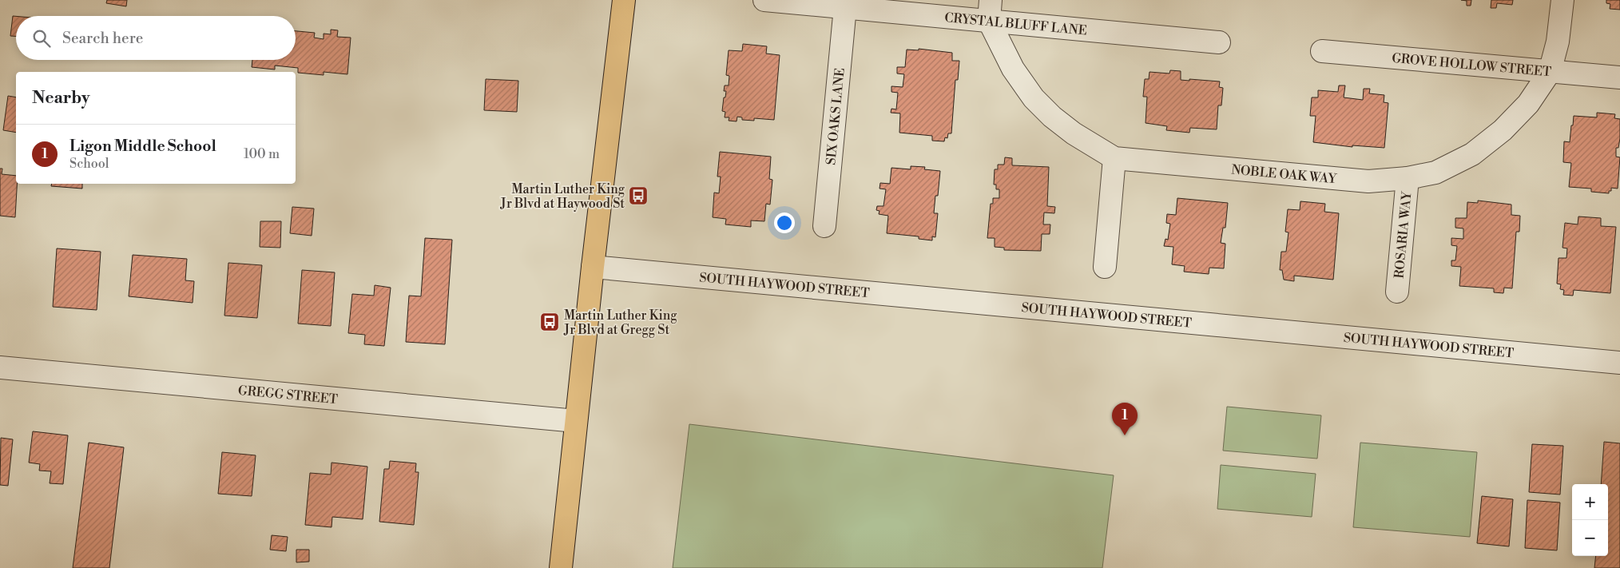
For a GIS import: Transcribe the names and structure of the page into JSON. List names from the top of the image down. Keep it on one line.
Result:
{"streets":{"street":["CRYSTAL BLUFF LANE","GROVE HOLLOW STREET","SIX OAKS LANE","NOBLE OAK WAY","ROSARIA WAY","SOUTH HAYWOOD STREET","GREGG STREET"]},"crossings":[["CRYSTAL BLUFF LANE","SIX OAKS LANE"],["CRYSTAL BLUFF LANE","NOBLE OAK WAY"],["GROVE HOLLOW STREET","NOBLE OAK WAY"],["NOBLE OAK WAY","ROSARIA WAY"]],"places":{"bus stop":["Martin Luther King Jr Blvd at Haywood St","Martin Luther King Jr Blvd at Gregg St"]},"page":{"search":"Search here","heading":"Nearby","list":[{"mark":"1","name":"Ligon Middle School","note":"School","value":"100 m"}],"pins":"1","map_buttons":["+","−"]}}
